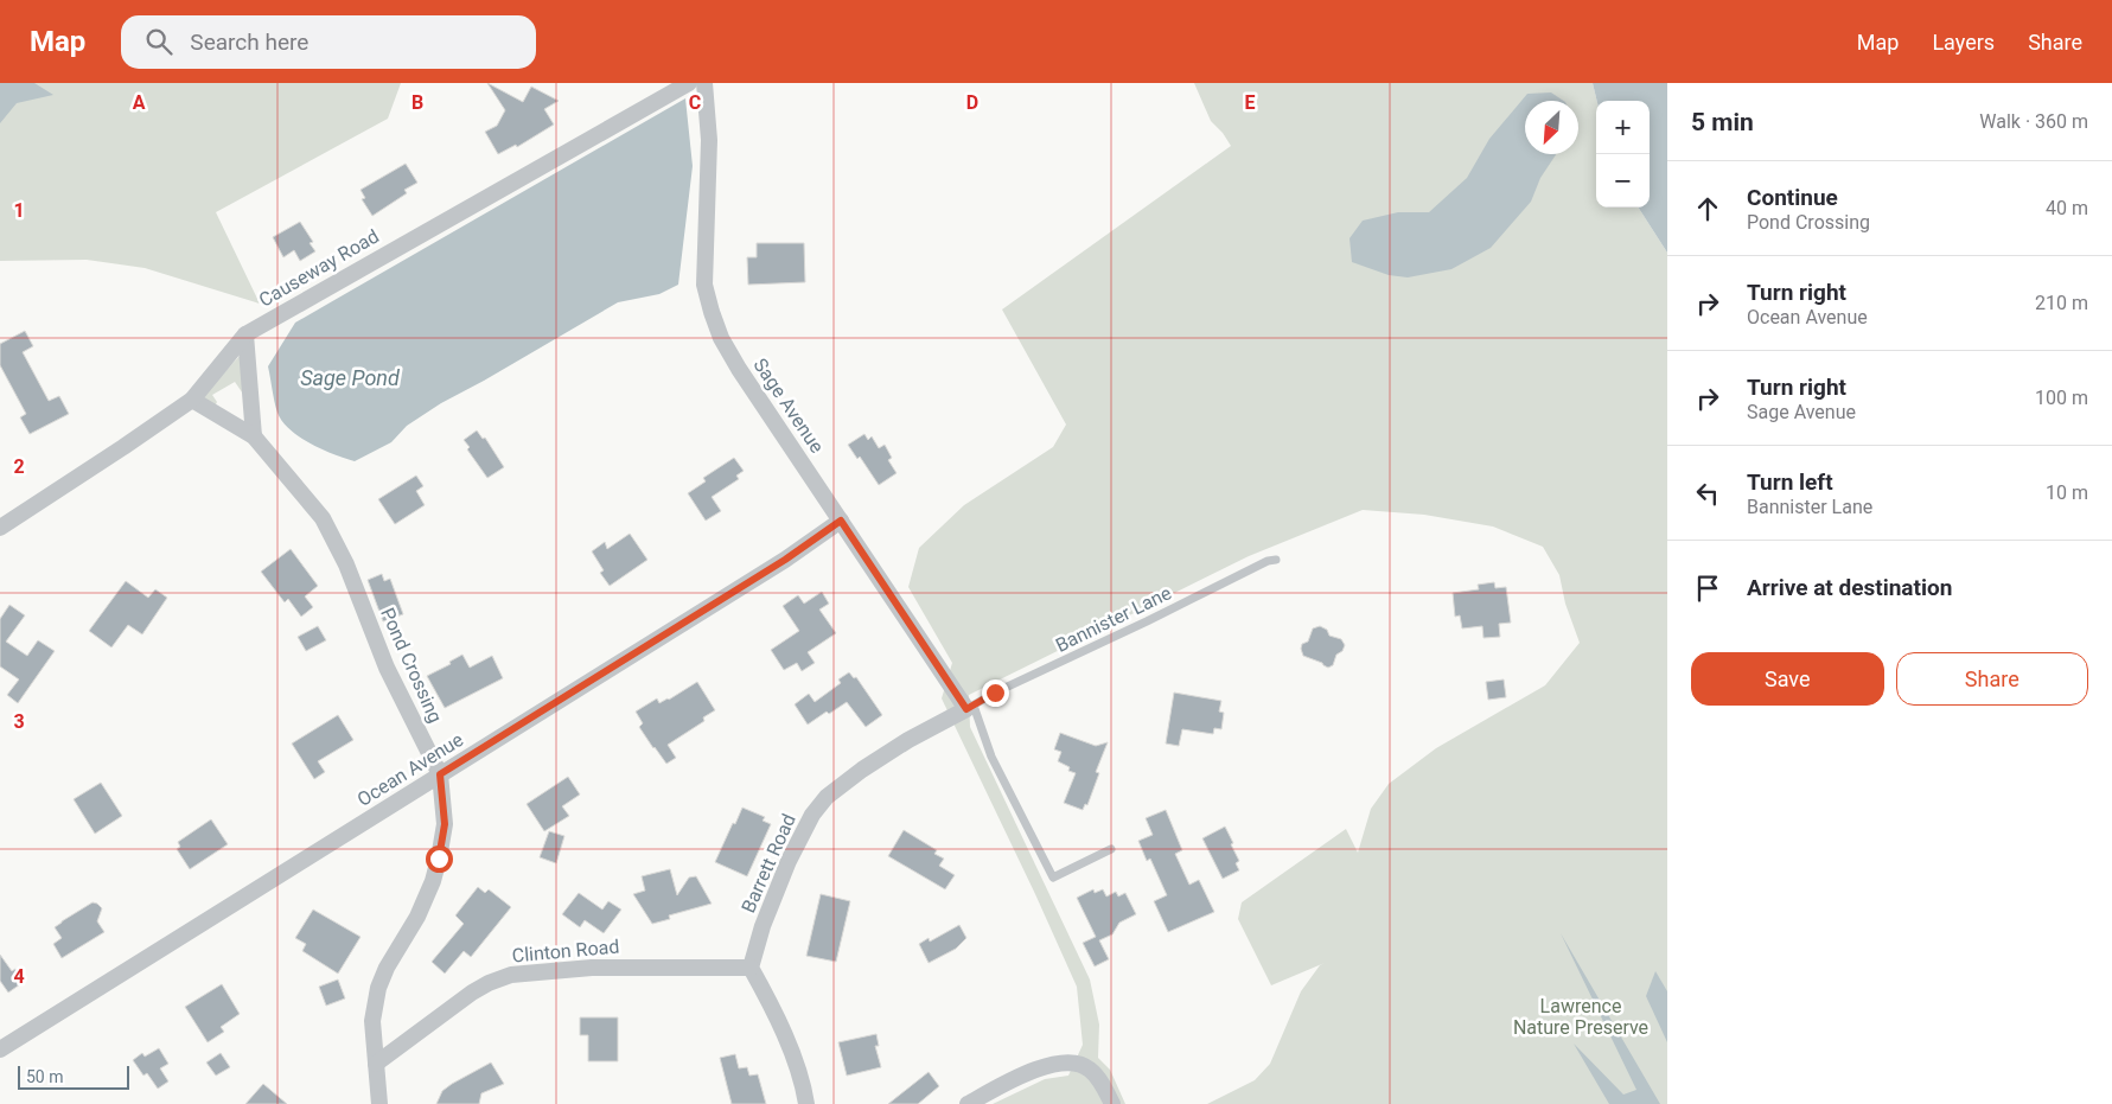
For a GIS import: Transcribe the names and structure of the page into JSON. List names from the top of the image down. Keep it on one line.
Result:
{"streets":{"street":["Causeway Road","Sage Avenue","Pond Crossing","Ocean Avenue","Barrett Road","Clinton Road"],"lane":["Bannister Lane"]},"crossings":[["Causeway Road","Pond Crossing"],["Sage Avenue","Bannister Lane"],["Sage Avenue","Ocean Avenue"],["Sage Avenue","Barrett Road"],["Bannister Lane","Barrett Road"],["Pond Crossing","Ocean Avenue"],["Pond Crossing","Clinton Road"],["Barrett Road","Clinton Road"]],"water":["Sage Pond"],"parks":["Lawrence Nature Preserve"],"scale_bar":"50 m","north":"bottom left","page":{"header":"Map","search":"Search here","nav":["Map","Layers","Share"],"heading":["5 min","Walk · 360 m"],"map_buttons":["+","−"],"list":[["Continue","Pond Crossing","40 m"],["Turn right","Ocean Avenue","210 m"],["Turn right","Sage Avenue","100 m"],["Turn left","Bannister Lane","10 m"],"Arrive at destination"],"buttons":["Save","Share"],"scale":"50 m"},"grid":{"columns":["A","B","C","D","E"],"rows":["1","2","3","4"]}}
